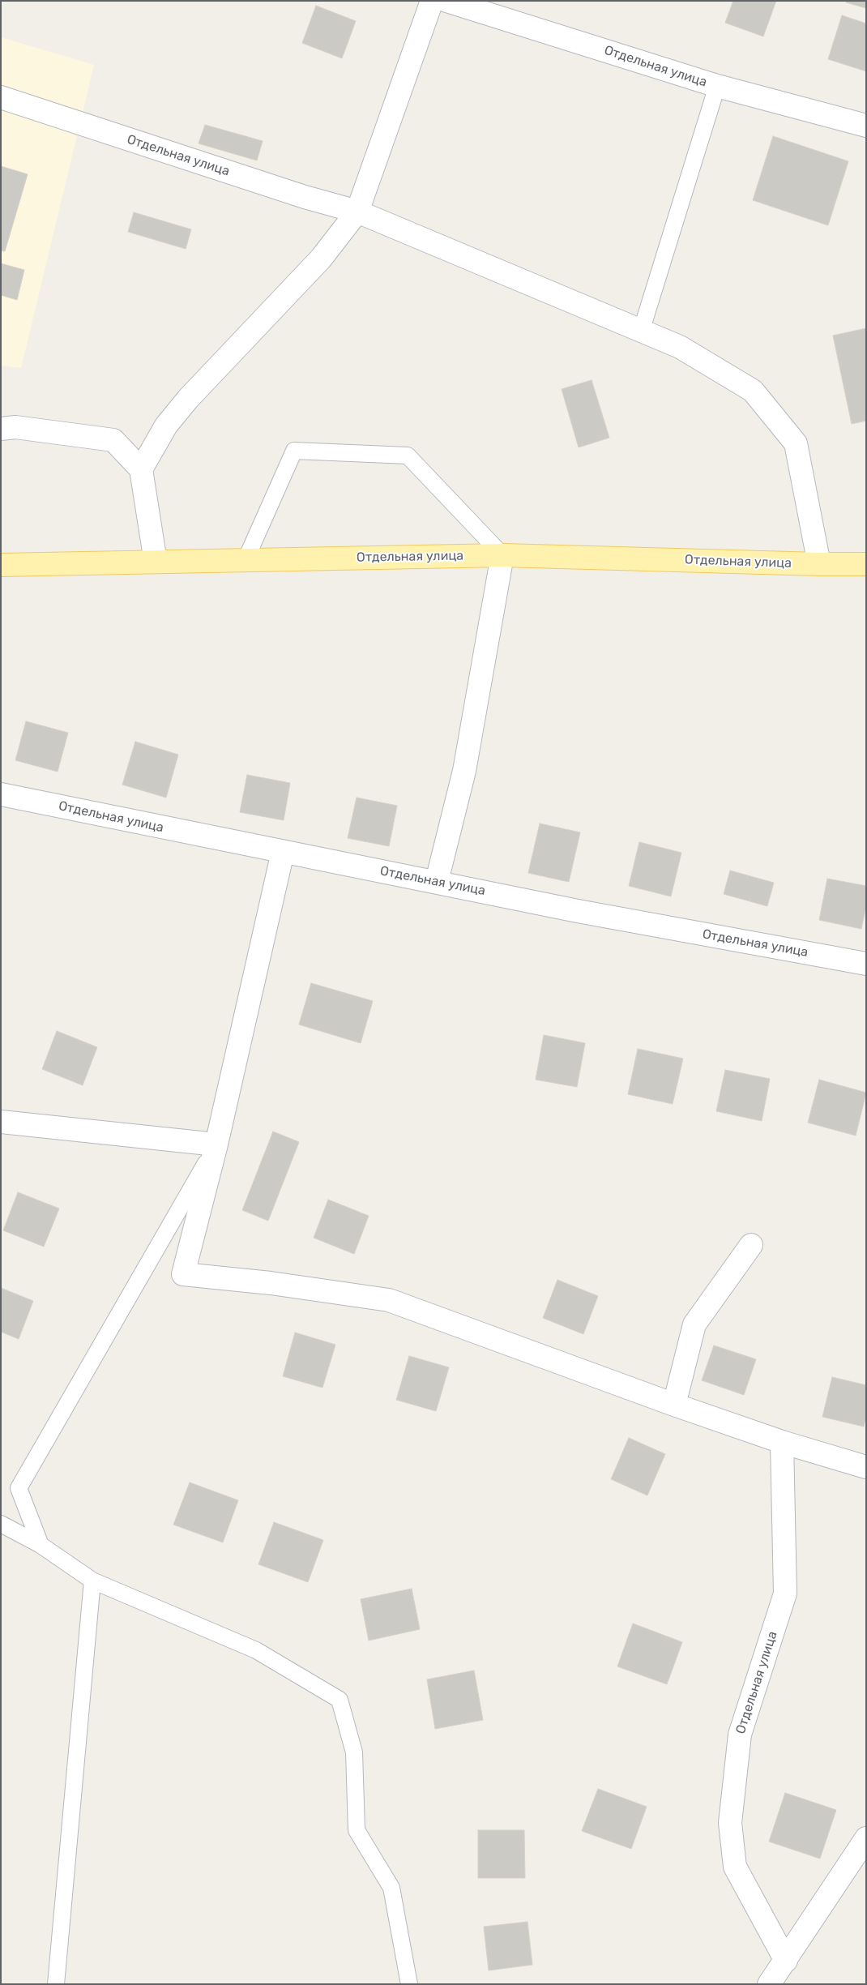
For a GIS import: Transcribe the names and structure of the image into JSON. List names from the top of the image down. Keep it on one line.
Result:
{"streets":{"main road":["Отдельная улица"]}}
